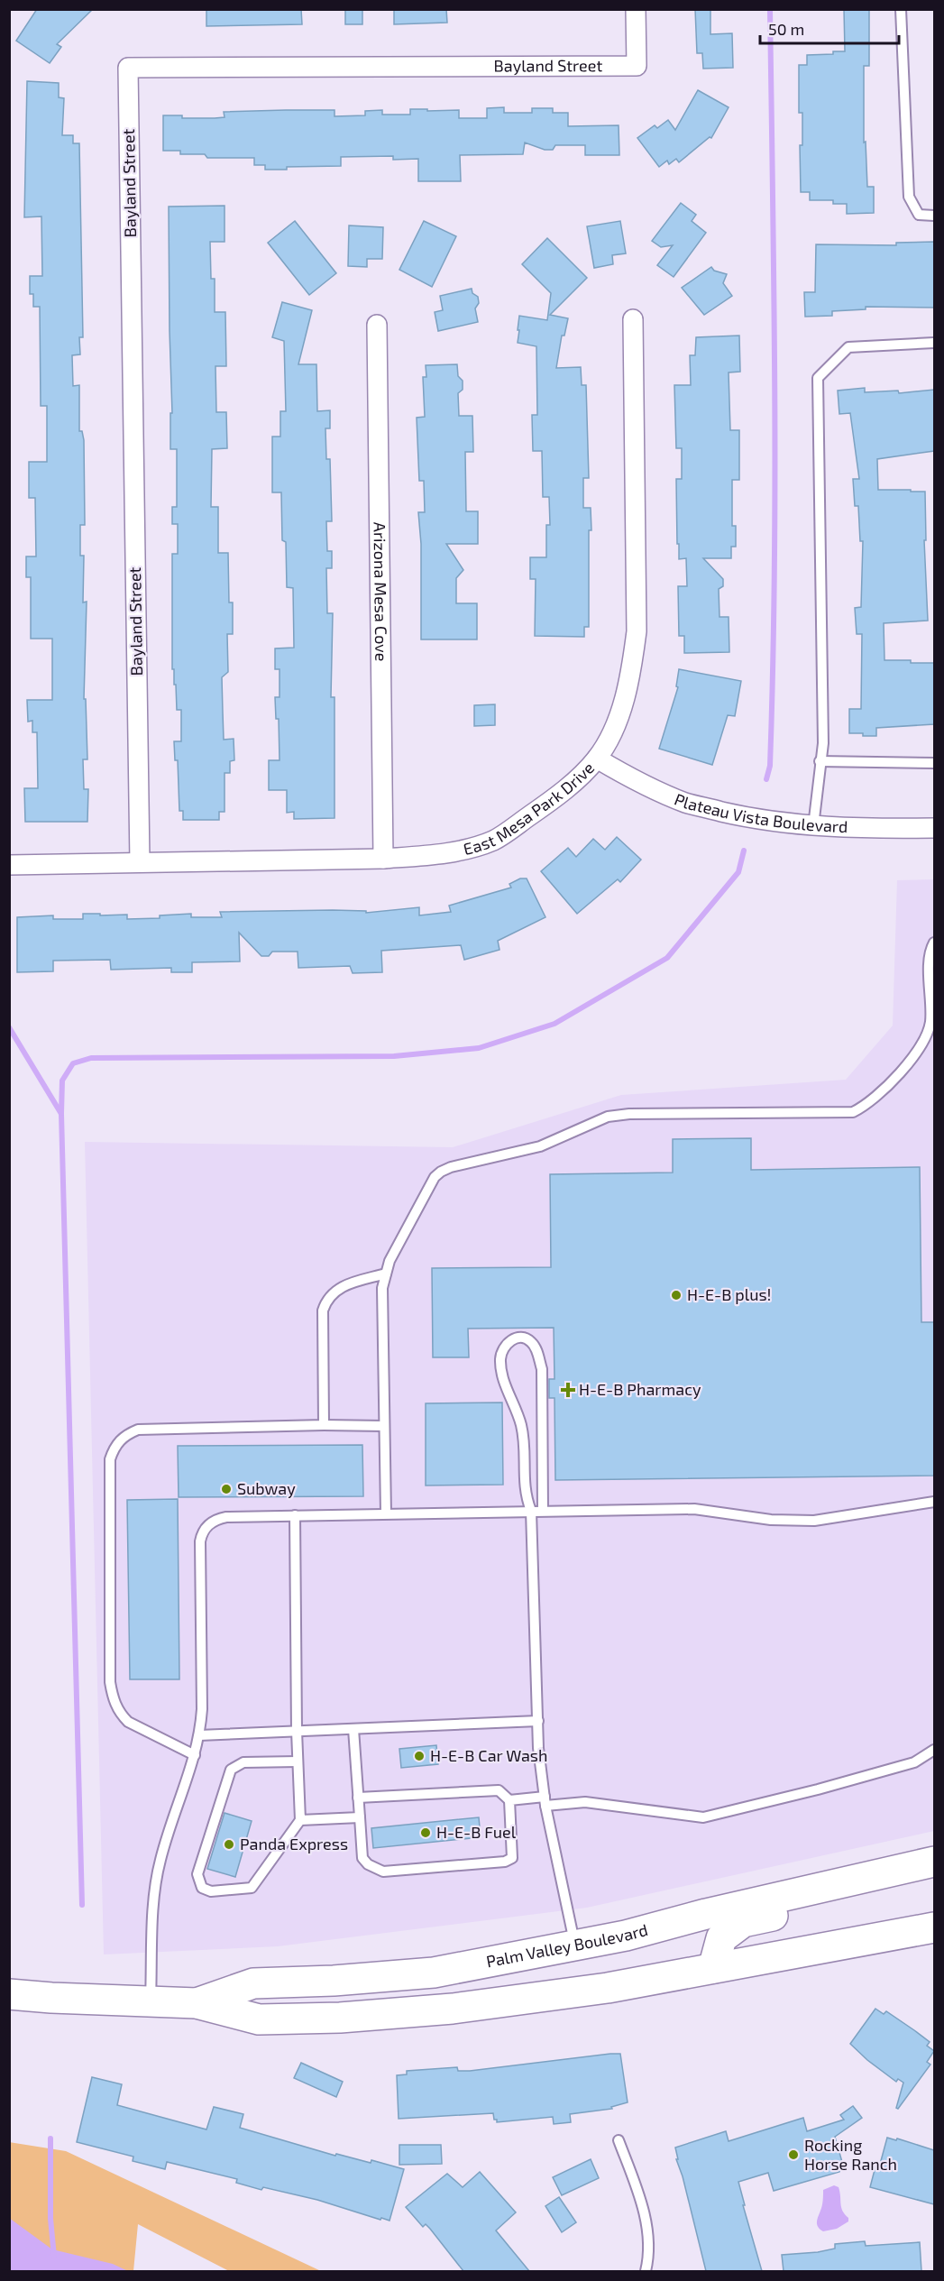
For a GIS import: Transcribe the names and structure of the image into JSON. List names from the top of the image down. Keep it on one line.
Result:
{"streets":{"highway":["Palm Valley Boulevard"],"street":["Bayland Street","Arizona Mesa Cove","East Mesa Park Drive","Plateau Vista Boulevard"]},"crossings":[["Bayland Street","East Mesa Park Drive"],["Arizona Mesa Cove","East Mesa Park Drive"],["East Mesa Park Drive","Plateau Vista Boulevard"]],"places":{"other":["H-E-B plus!","Subway","H-E-B Car Wash","H-E-B Fuel","Panda Express","Rocking Horse Ranch"],"health":["H-E-B Pharmacy"]},"scale_bar":"50 m"}
